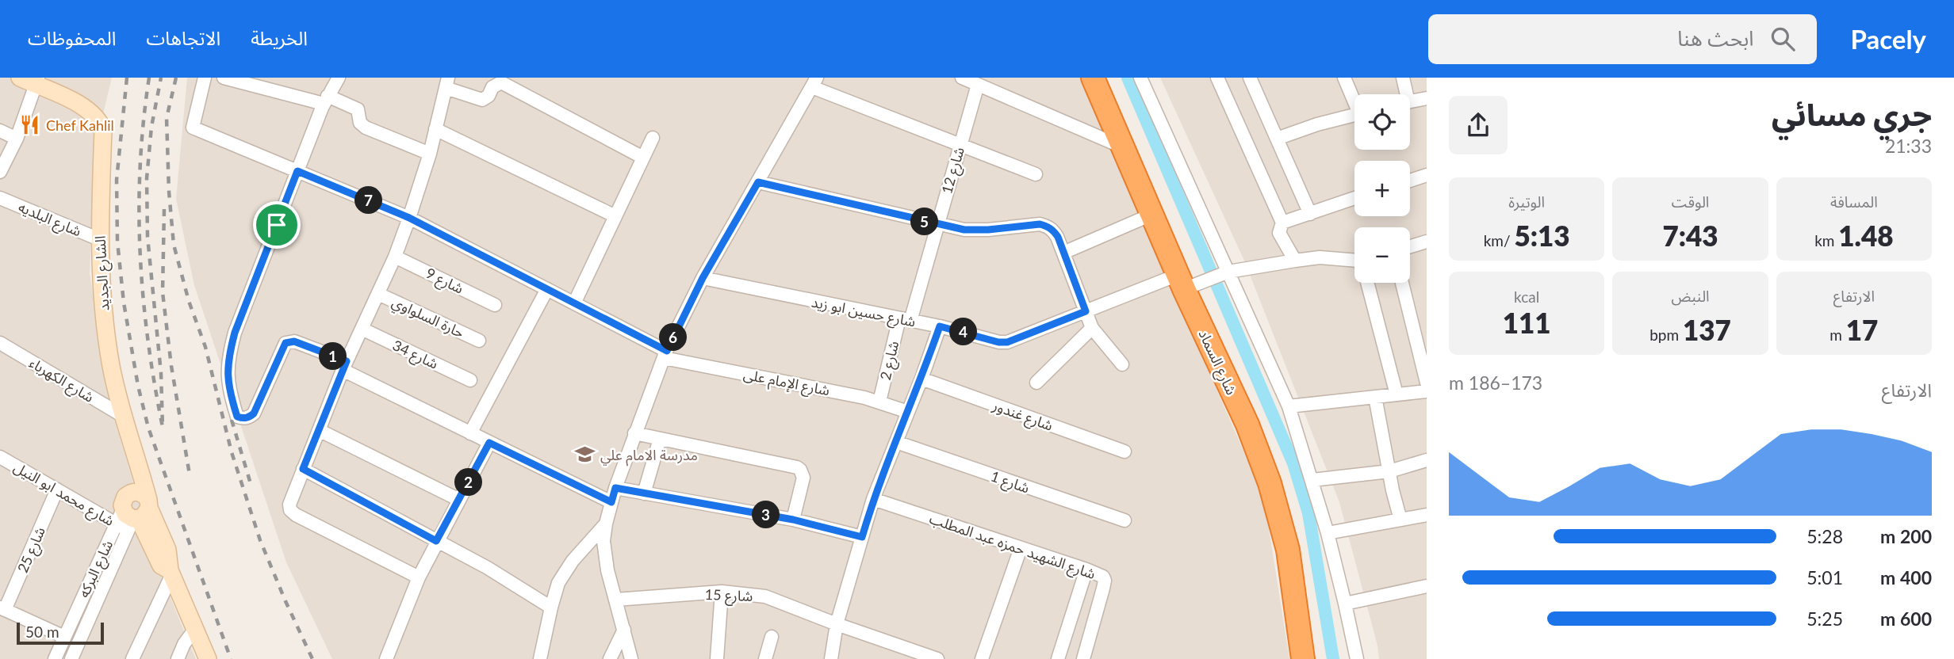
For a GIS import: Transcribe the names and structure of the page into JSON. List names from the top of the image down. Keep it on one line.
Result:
{"streets":{"highway":["شارع السماد"],"street":["شارع 12","شارع البلديه","الشارع الجديد","شارع 9","شارع حسين ابو زيد","حارة السلواوي","شارع 34","شارع 2","شارع الكهرباء","شارع الإمام على","شارع غندور","شارع 1","شارع محمد ابو النيل","شارع الشهيد حمزه عبد المطلب","شارع 25","شارع البركه","شارع 15"]},"crossings":[["شارع 12","شارع حسين ابو زيد"],["شارع 12","شارع 2"],["شارع البلديه","الشارع الجديد"],["الشارع الجديد","شارع الكهرباء"],["الشارع الجديد","شارع محمد ابو النيل"],["الشارع الجديد","شارع البركه"],["شارع حسين ابو زيد","شارع 2"],["شارع حسين ابو زيد","شارع السماد"],["شارع 2","شارع الإمام على"],["شارع محمد ابو النيل","شارع 25"],["شارع محمد ابو النيل","شارع البركه"]],"places":{"restaurant":["Chef Kahlil"],"school or university":["مدرسة الامام علي"]},"scale_bar":"50 m","page":{"header":"Pacely","search":"ابحث هنا","nav":["الخريطة","الاتجاهات","المحفوظات"],"heading":["جري مسائي","21:33"],"map_buttons":["+","−"],"stats":[["المسافة","1.48 km"],["الوقت","7:43"],["الوتيرة","5:13 /km"],["الارتفاع","17 m"],["النبض","137 bpm"],["kcal","111"]],"pins":["7","5","4","6","1","2","3"],"chart":["الارتفاع","173–186 m"],"list":[{"name":"200 m","note":"5:28"},{"name":"400 m","note":"5:01"},{"name":"600 m","note":"5:25"}],"scale":"50 m"}}
